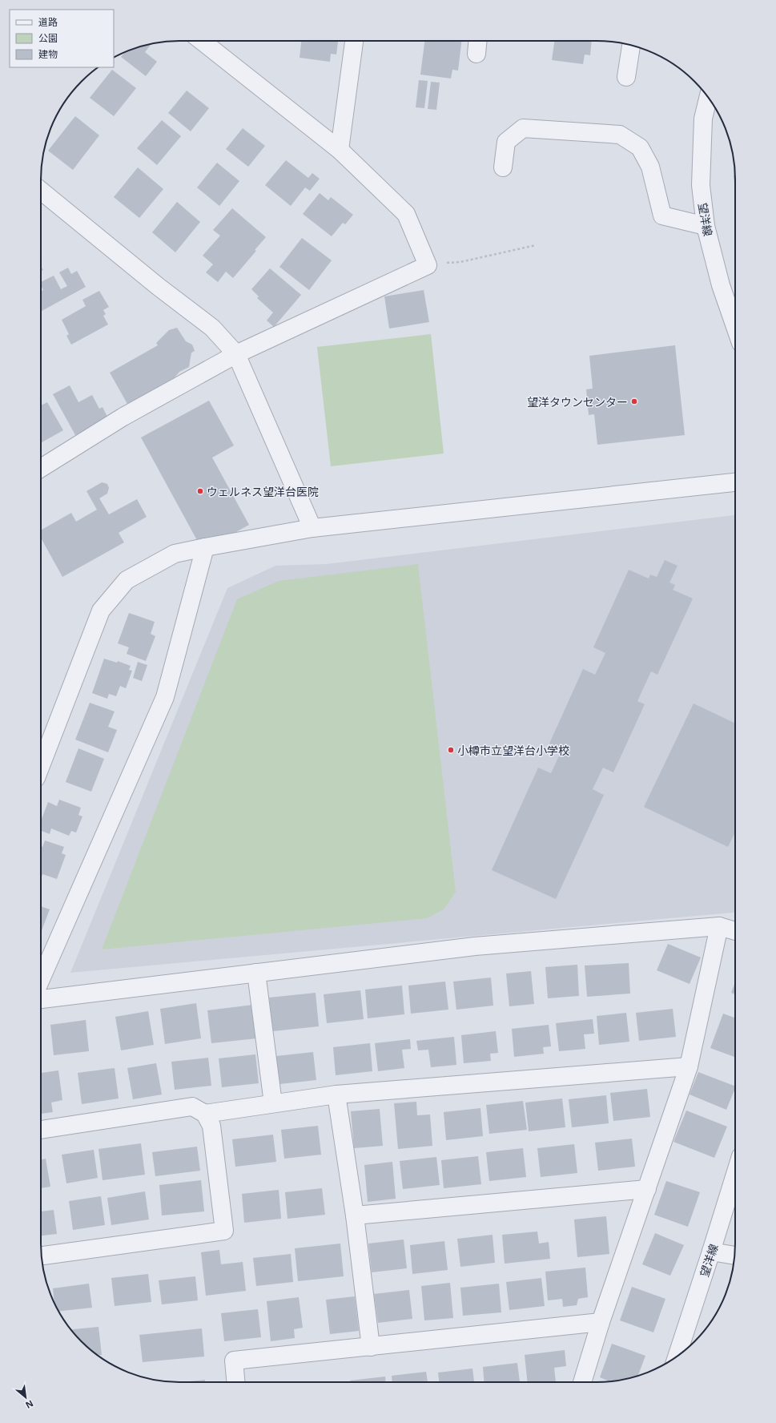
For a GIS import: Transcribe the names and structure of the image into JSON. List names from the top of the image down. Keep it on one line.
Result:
{"streets":{"street":["望洋線"]},"places":["望洋タウンセンター","ウェルネス望洋台医院","小樽市立望洋台小学校"],"legend":["道路","公園","建物"],"north":"bottom right"}
